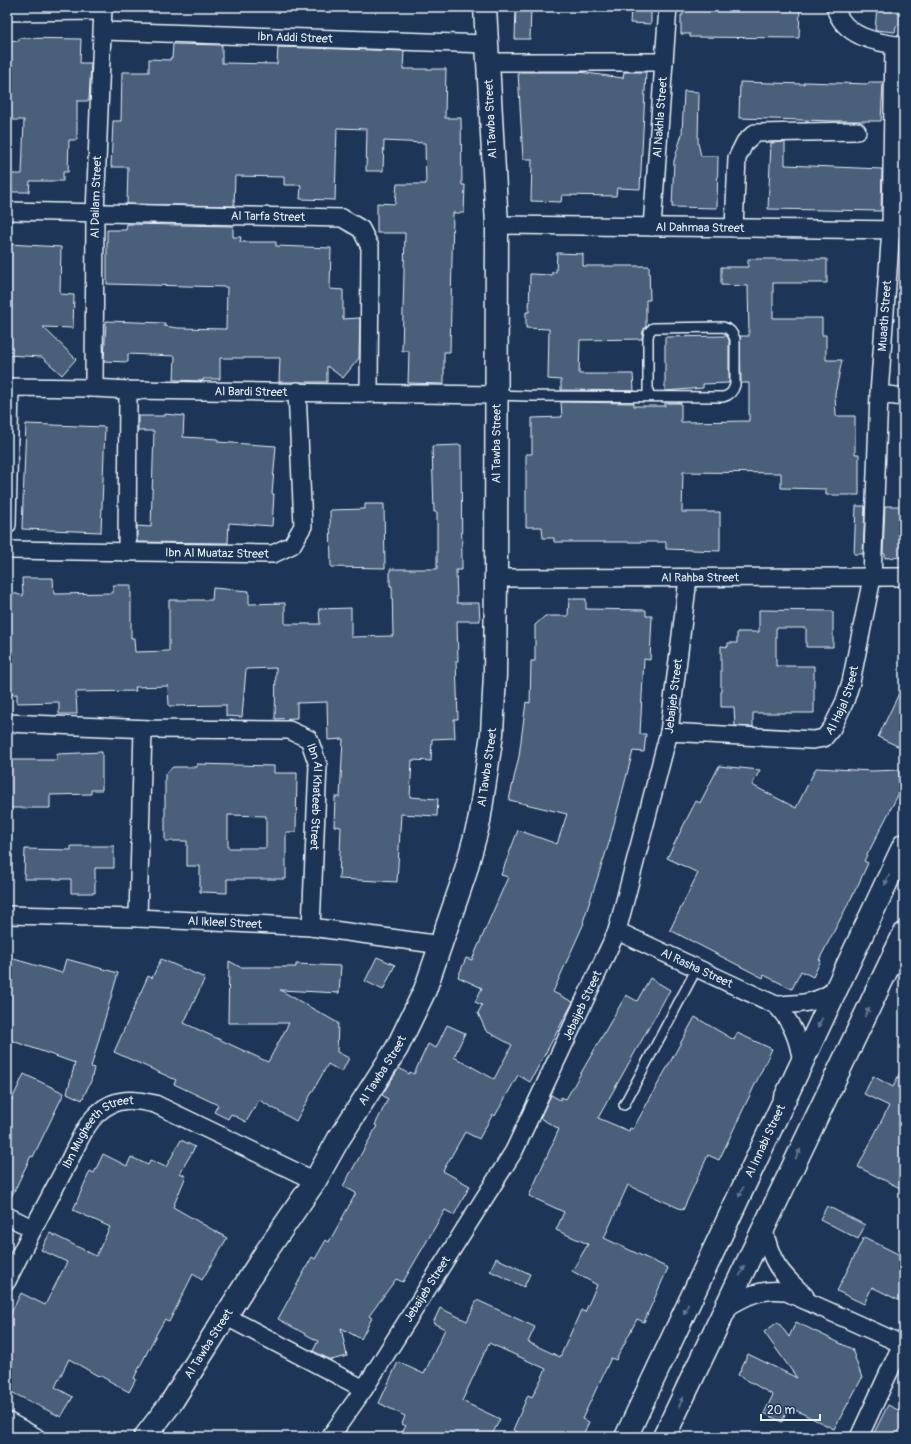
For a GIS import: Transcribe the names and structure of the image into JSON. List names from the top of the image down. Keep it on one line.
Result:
{"streets":{"street":["Ibn Addi Street","Al Nakhla Street","Al Tawba Street","Al Dailam Street","Al Tarfa Street","Al Dahmaa Street","Muaath Street","Al Bardi Street","Ibn Al Muataz Street","Al Rahba Street","Jebaijeb Street","Al Hajal Street","Ibn Al Khateeb Street","Al Ikleel Street","Al Rasha Street","Ibn Mugheeth Street","Al Innabi Street"]},"crossings":[["Ibn Addi Street","Al Nakhla Street"],["Ibn Addi Street","Al Tawba Street"],["Ibn Addi Street","Al Dailam Street"],["Al Nakhla Street","Al Dahmaa Street"],["Al Tawba Street","Al Dahmaa Street"],["Al Tawba Street","Al Bardi Street"],["Al Tawba Street","Al Rahba Street"],["Al Tawba Street","Al Ikleel Street"],["Al Tawba Street","Ibn Mugheeth Street"],["Al Dailam Street","Al Tarfa Street"],["Al Dailam Street","Al Bardi Street"],["Al Tarfa Street","Al Bardi Street"],["Al Dahmaa Street","Muaath Street"],["Muaath Street","Al Rahba Street"],["Muaath Street","Al Hajal Street"],["Al Bardi Street","Ibn Al Muataz Street"],["Al Rahba Street","Jebaijeb Street"],["Al Rahba Street","Al Hajal Street"],["Jebaijeb Street","Al Hajal Street"],["Jebaijeb Street","Al Rasha Street"],["Ibn Al Khateeb Street","Al Ikleel Street"],["Al Rasha Street","Al Innabi Street"]],"scale_bar":"20 m"}
